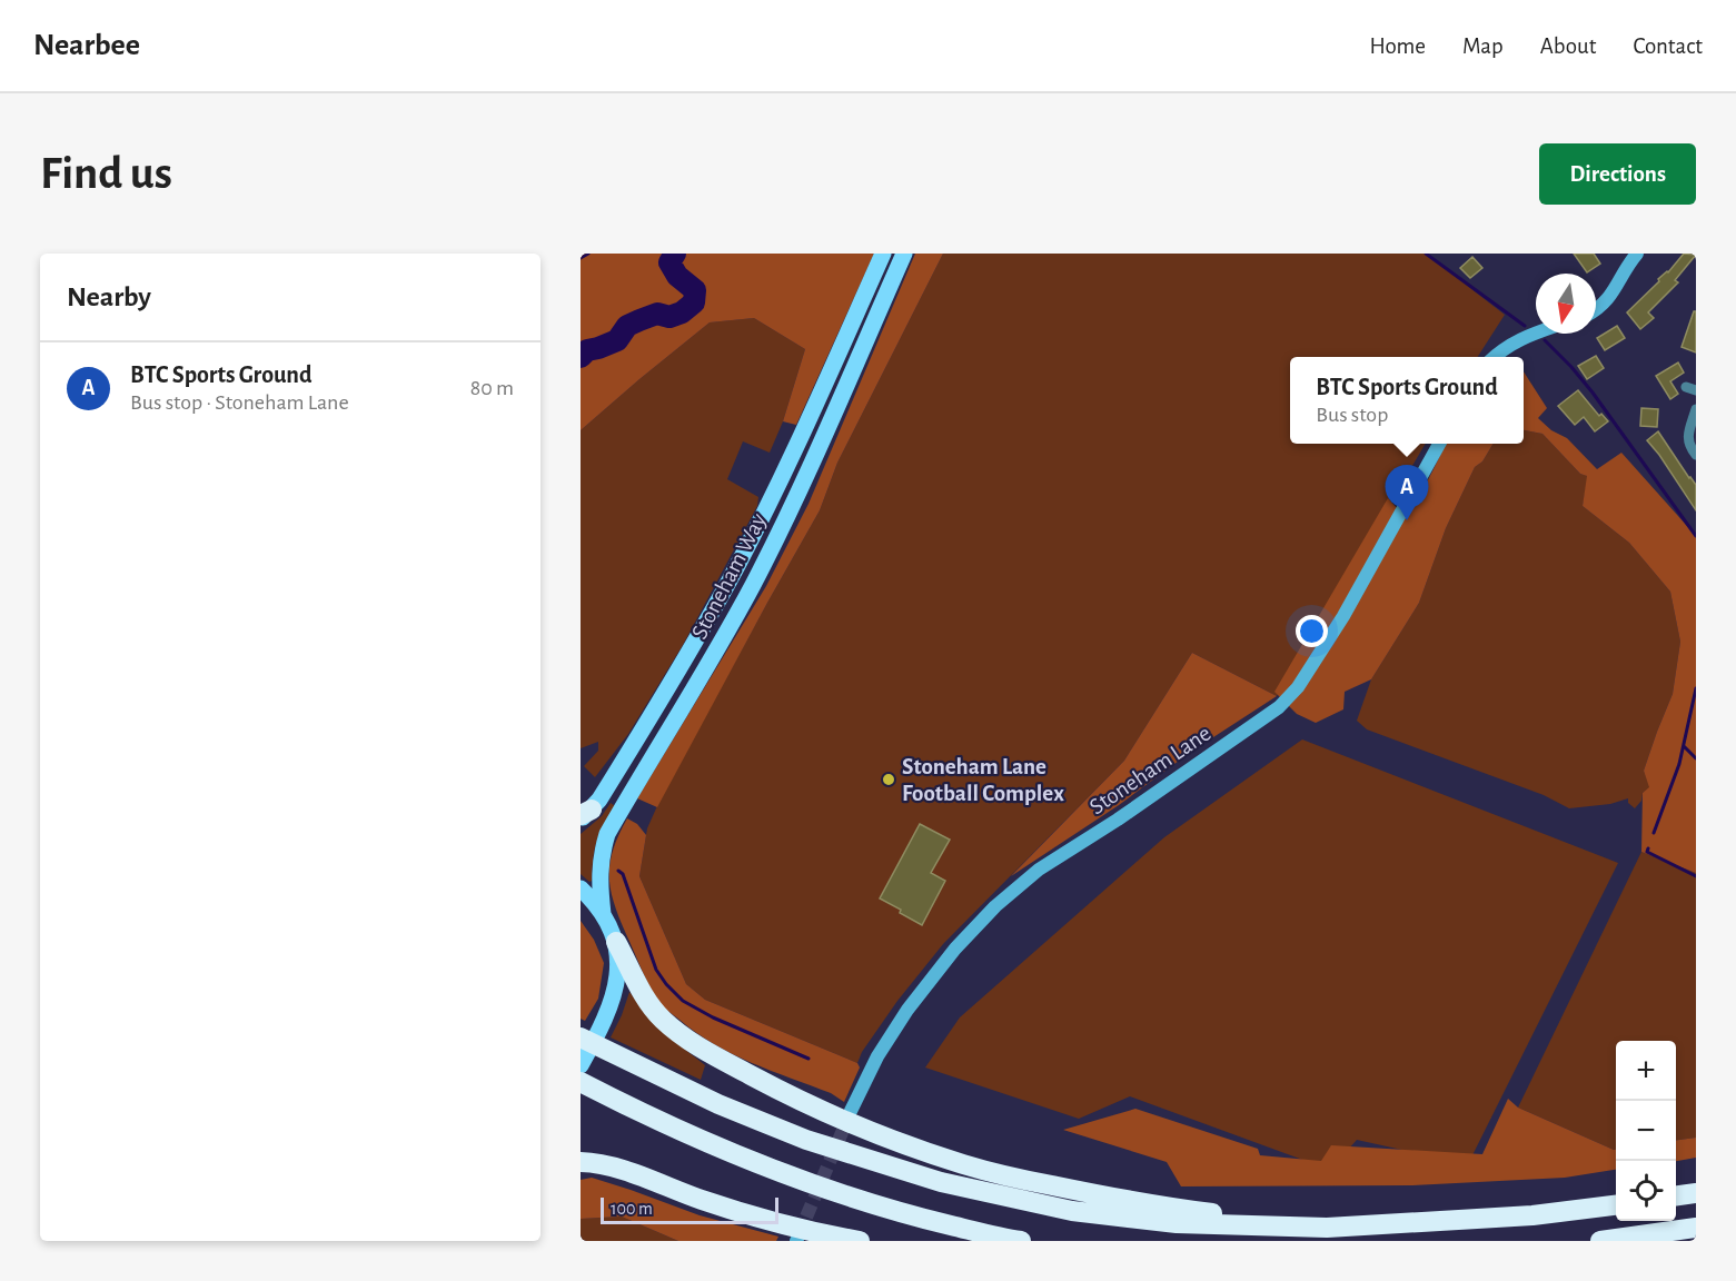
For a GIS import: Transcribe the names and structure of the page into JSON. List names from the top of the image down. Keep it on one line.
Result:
{"streets":{"main road":["Stoneham Way"],"street":["Stoneham Lane"]},"places":["Stoneham Lane Football Complex"],"scale_bar":"100 m","north":"bottom","page":{"header":"Nearbee","nav":["Home","Map","About","Contact"],"buttons":"Directions","title":"Find us","heading":"Nearby","list":[{"mark":"A","name":"BTC Sports Ground","note":"Bus stop · Stoneham Lane","value":"80 m"}],"popup":["BTC Sports Ground","Bus stop"],"pins":"A","map_buttons":["+","−"],"scale":"100 m"}}
